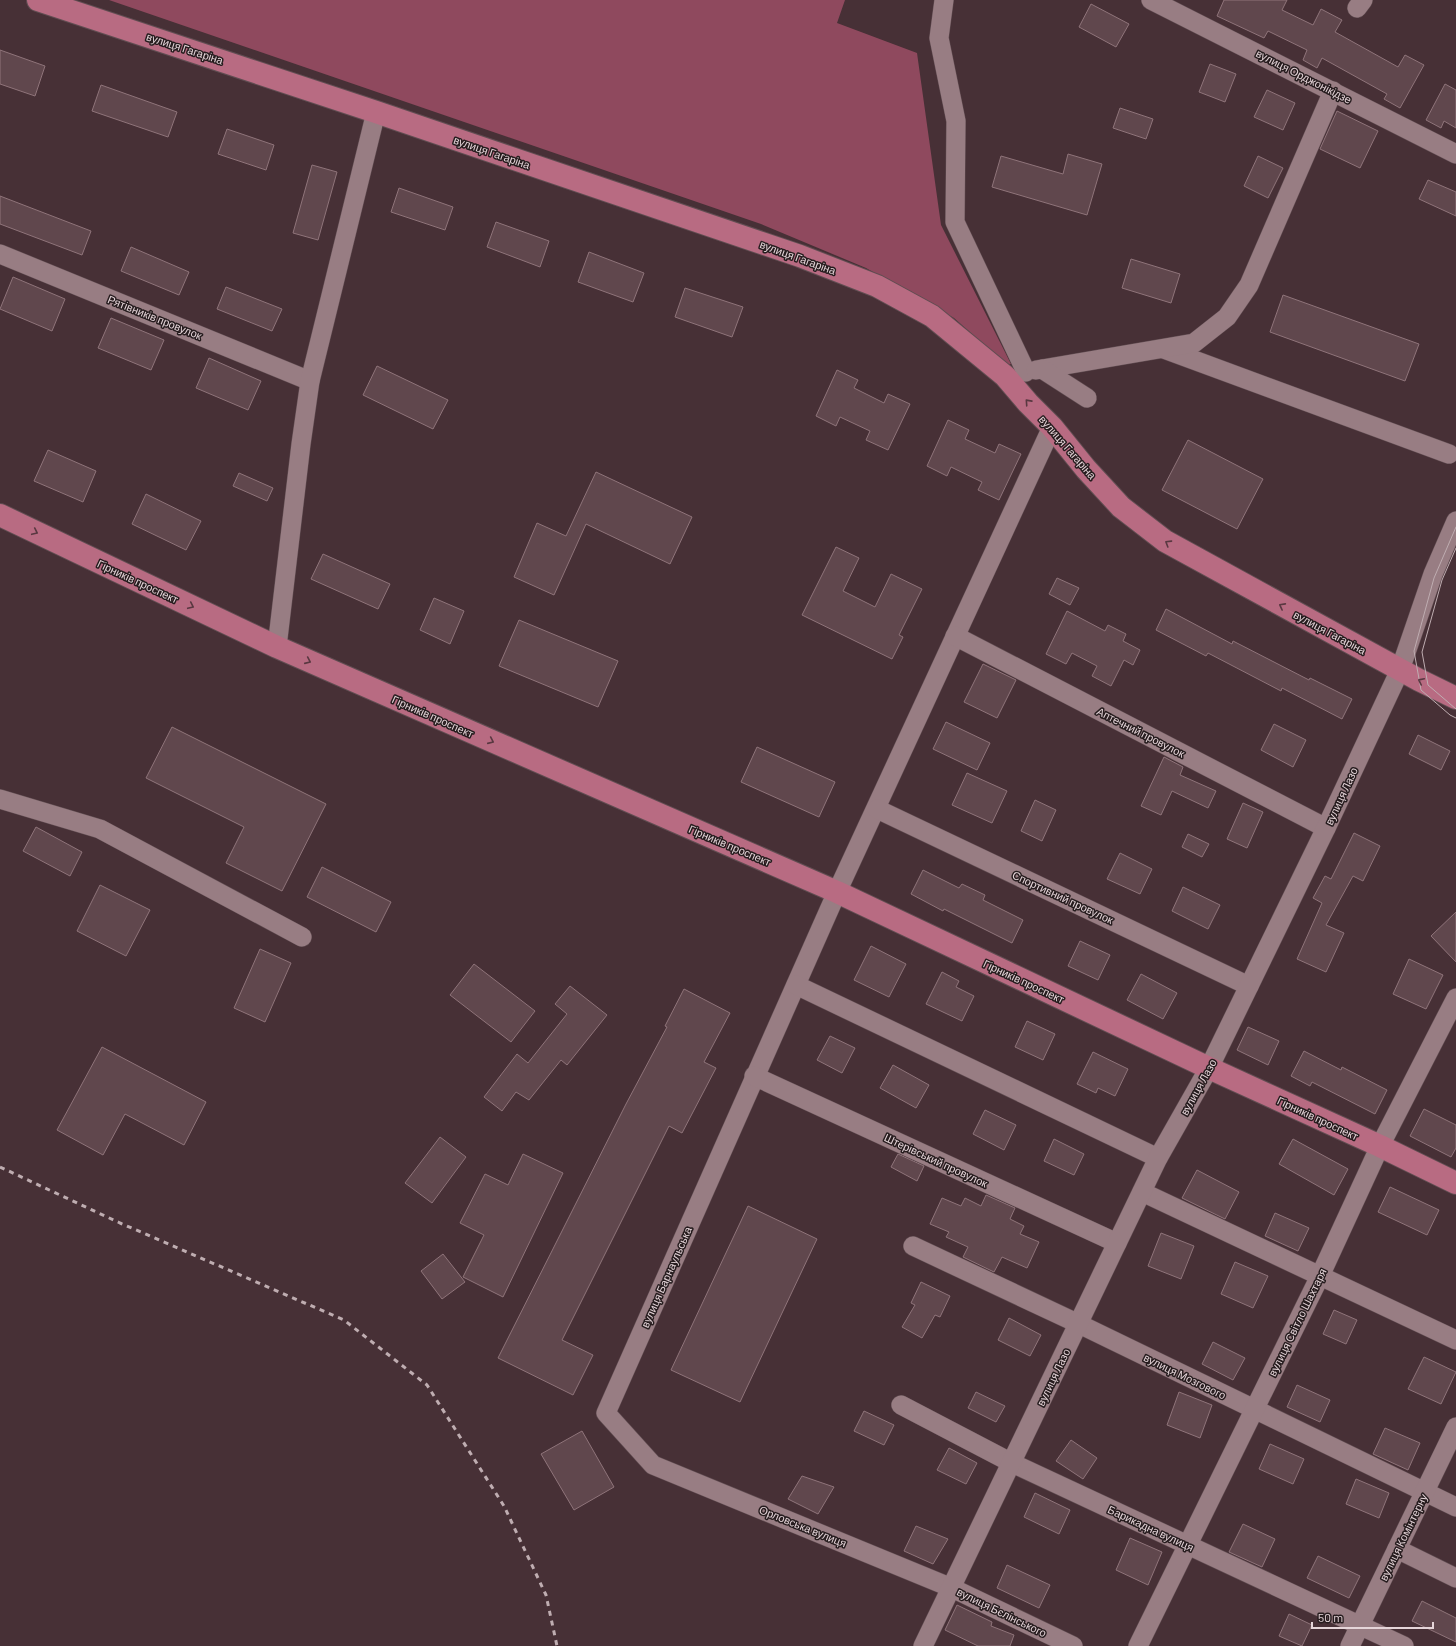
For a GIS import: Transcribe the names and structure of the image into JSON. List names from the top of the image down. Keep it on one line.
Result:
{"streets":{"main road":["вулиця Гагаріна","Гірників проспект"],"street":["вулиця Орджонікідзе","Рятівників провулок","Аптечний провулок","вулиця Лазо","Спортивний провулок","Штерівський провулок","вулиця Барнаульська","вулиця Світло Шахтаря","вулиця Мозгового","Орловська вулиця","Барикадна вулиця","вулиця Комінтерну","вулиця Бєлінського"]},"crossings":[["вулиця Гагаріна","вулиця Лазо"],["Гірників проспект","вулиця Лазо"],["Гірників проспект","вулиця Світло Шахтаря"],["Аптечний провулок","вулиця Лазо"],["вулиця Лазо","Спортивний провулок"],["вулиця Лазо","Штерівський провулок"],["вулиця Лазо","вулиця Мозгового"],["вулиця Лазо","Орловська вулиця"],["вулиця Лазо","Барикадна вулиця"],["вулиця Лазо","вулиця Бєлінського"],["Штерівський провулок","вулиця Барнаульська"],["вулиця Барнаульська","Орловська вулиця"],["вулиця Світло Шахтаря","вулиця Мозгового"],["вулиця Світло Шахтаря","Барикадна вулиця"],["вулиця Мозгового","вулиця Комінтерну"],["Орловська вулиця","вулиця Бєлінського"],["Барикадна вулиця","вулиця Комінтерну"]],"one_way":["Гірників проспект"],"scale_bar":"50 m"}
